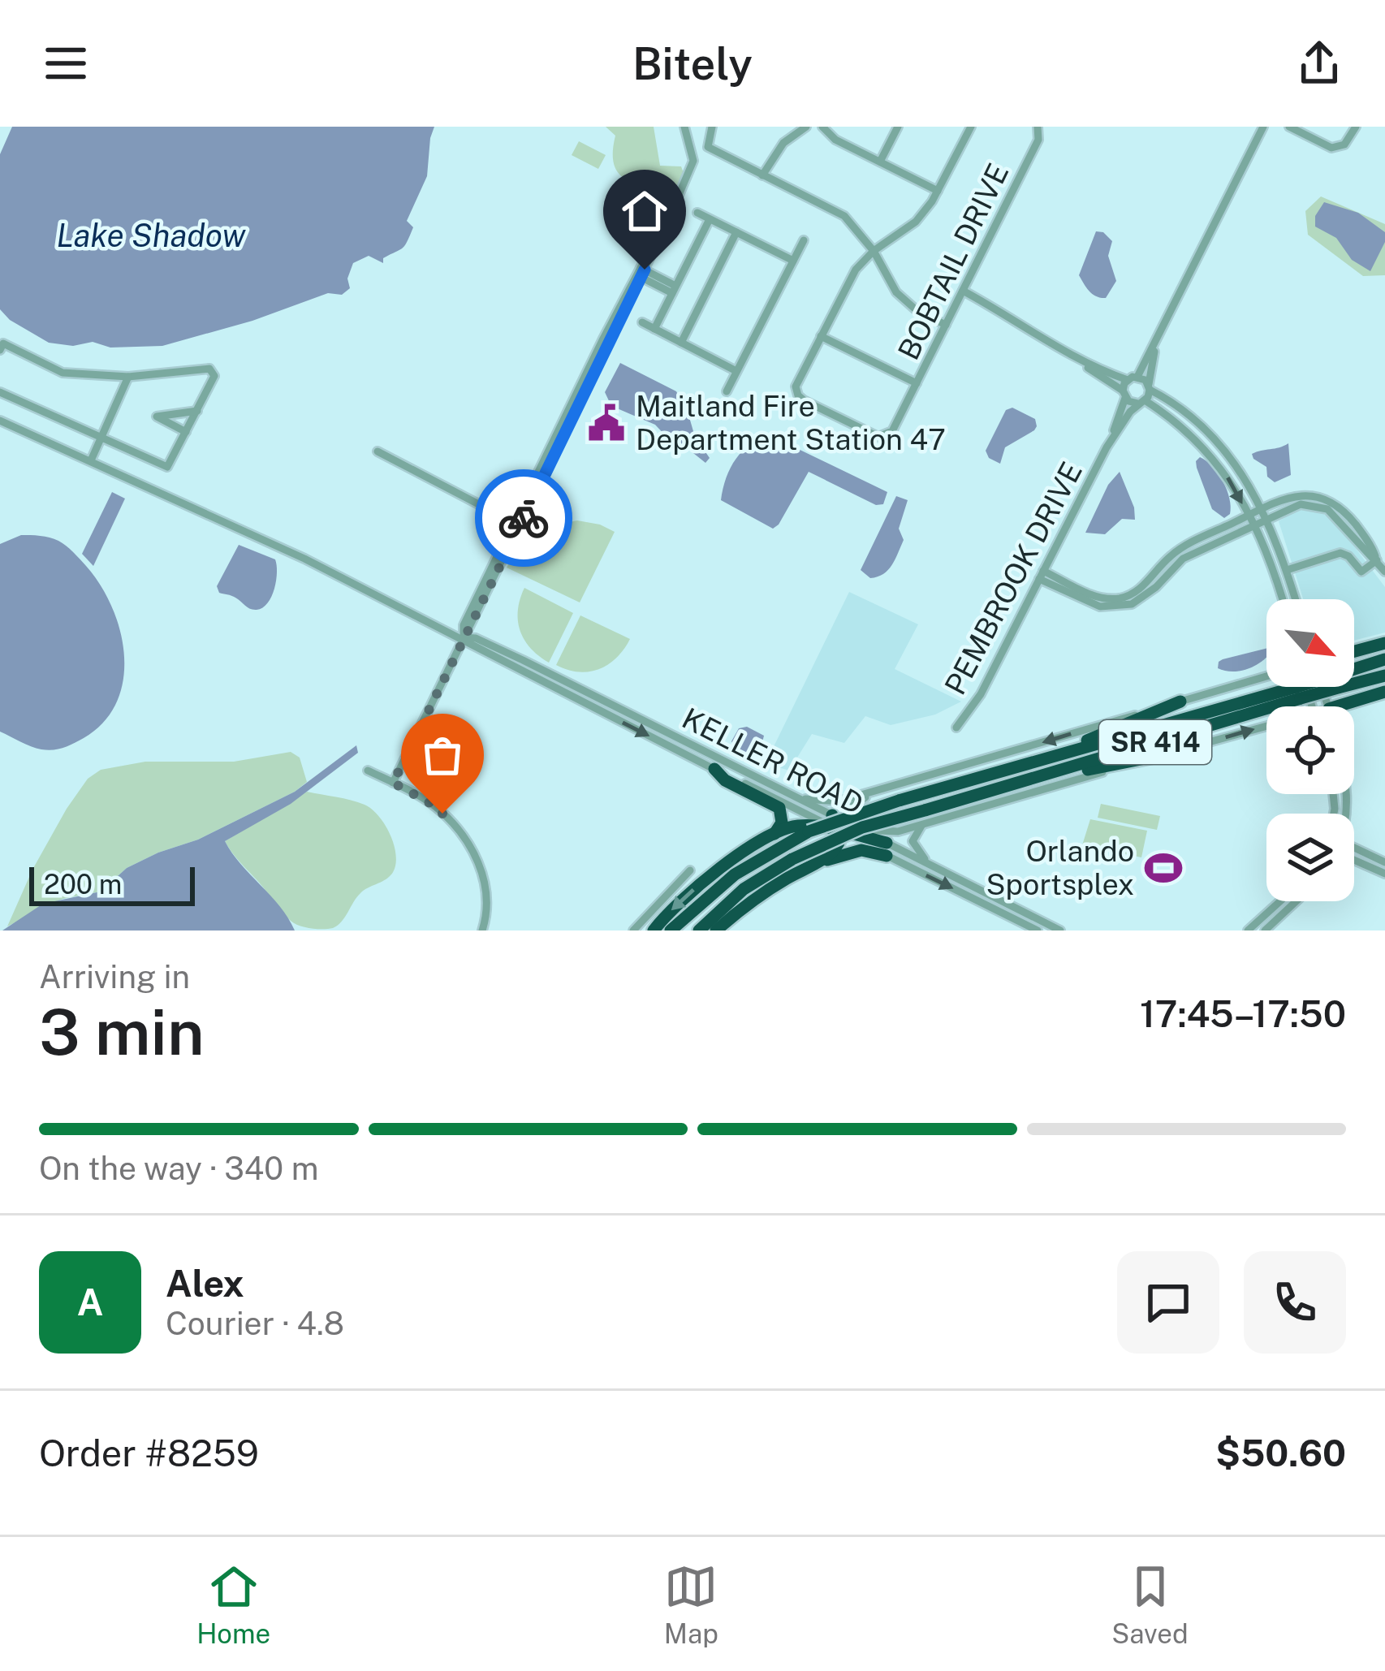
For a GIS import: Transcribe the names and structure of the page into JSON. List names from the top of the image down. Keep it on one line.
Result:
{"streets":{"highway":["SR 414"],"street":["BOBTAIL DRIVE","PEMBROOK DRIVE","KELLER ROAD"]},"water":["Lake Shadow"],"places":{"public building":["Maitland Fire Department Station 47"],"sports":["Orlando Sportsplex"]},"scale_bar":"200 m","north":"bottom right","page":{"header":"Bitely","scale":"200 m","heading":["3 min","Arriving in","17:45–17:50"],"panel":["Alex","Courier · 4.8","Order #8259","$50.60"],"bar":"On the way · 340 m","round":"A","tabs":["Home","Map","Saved"]}}
